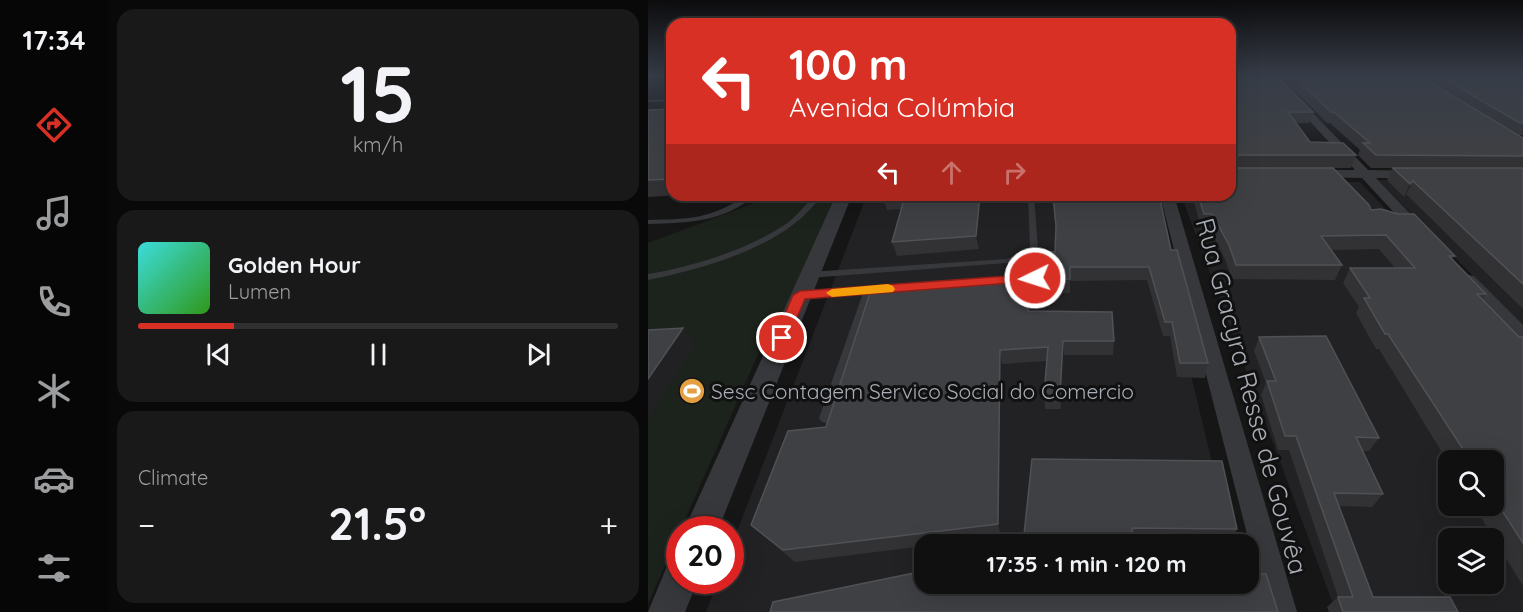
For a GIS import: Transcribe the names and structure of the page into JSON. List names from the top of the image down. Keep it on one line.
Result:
{"streets":{"street":["Rua Gracyra Resse de Gouvêa"]},"places":{"sports":["Sesc Contagem Servico Social do Comercio"]},"page":{"tabs":"17:34","tile":[["15","km/h"],"Climate"],"turn":["100 m","Avenida Colúmbia"],"song":["Golden Hour","Lumen"],"heat":["−","21.5°","+"],"limit":"20","trip":"17:35 · 1 min · 120 m"}}
